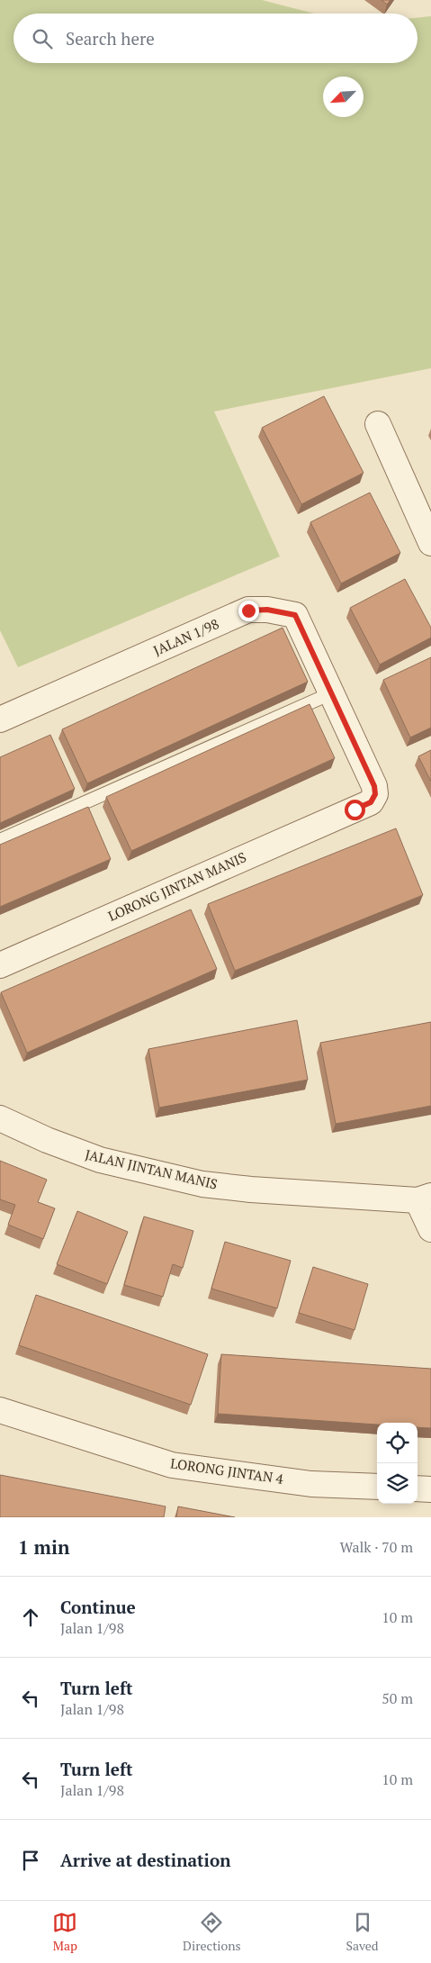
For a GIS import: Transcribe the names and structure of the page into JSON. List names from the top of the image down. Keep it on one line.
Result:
{"streets":{"street":["JALAN 1/98","LORONG JINTAN MANIS","JALAN JINTAN MANIS","LORONG JINTAN 4"]},"crossings":[["JALAN 1/98","LORONG JINTAN MANIS"]],"north":"bottom left","page":{"search":"Search here","heading":["1 min","Walk · 70 m"],"list":[["Continue","Jalan 1/98","10 m"],["Turn left","Jalan 1/98","50 m"],["Turn left","Jalan 1/98","10 m"],"Arrive at destination"],"nav":["Map","Directions","Saved"]}}
